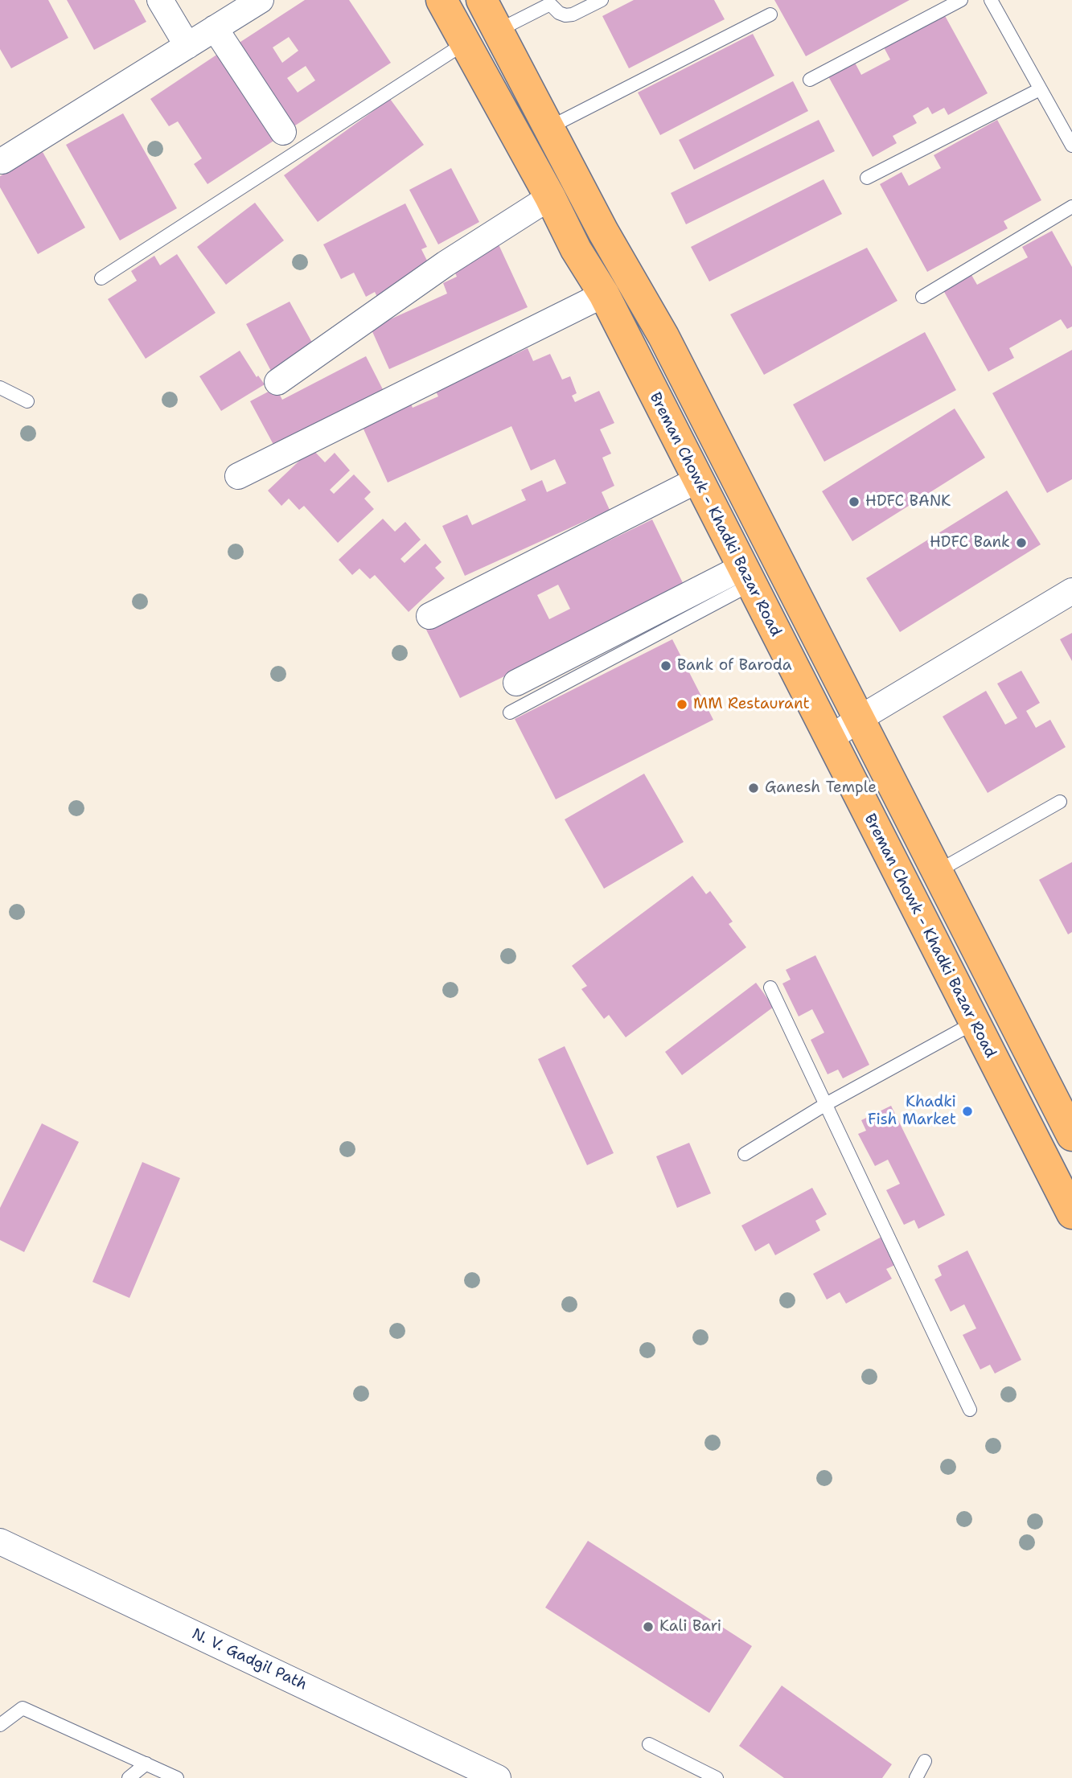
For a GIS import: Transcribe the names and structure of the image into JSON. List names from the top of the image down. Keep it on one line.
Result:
{"streets":{"main road":["Breman Chowk - Khadki Bazar Road"],"street":["N. V. Gadgil Path"]},"places":["HDFC BANK","HDFC Bank","Bank of Baroda","MM Restaurant","Ganesh Temple","Khadki Fish Market","Kali Bari"]}
